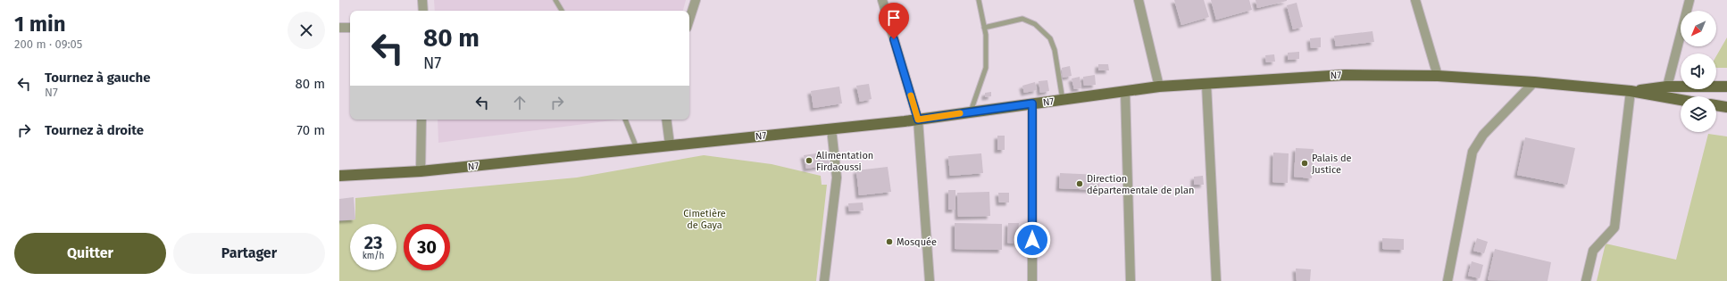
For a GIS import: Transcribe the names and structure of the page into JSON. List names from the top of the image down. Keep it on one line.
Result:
{"streets":{"main road":["N7"]},"parks":["Cimetière de Gaya"],"places":["Alimentation Firdaoussi","Palais de Justice","Direction départementale de plan","Mosquée"],"north":"bottom left","page":{"heading":["1 min","200 m · 09:05"],"turn":["80 m","N7"],"list":[{"name":"Tournez à gauche","note":"N7","value":"80 m"},{"name":"Tournez à droite","value":"70 m"}],"speed":"23 km/h","limit":"30","buttons":["Quitter","Partager"]}}
